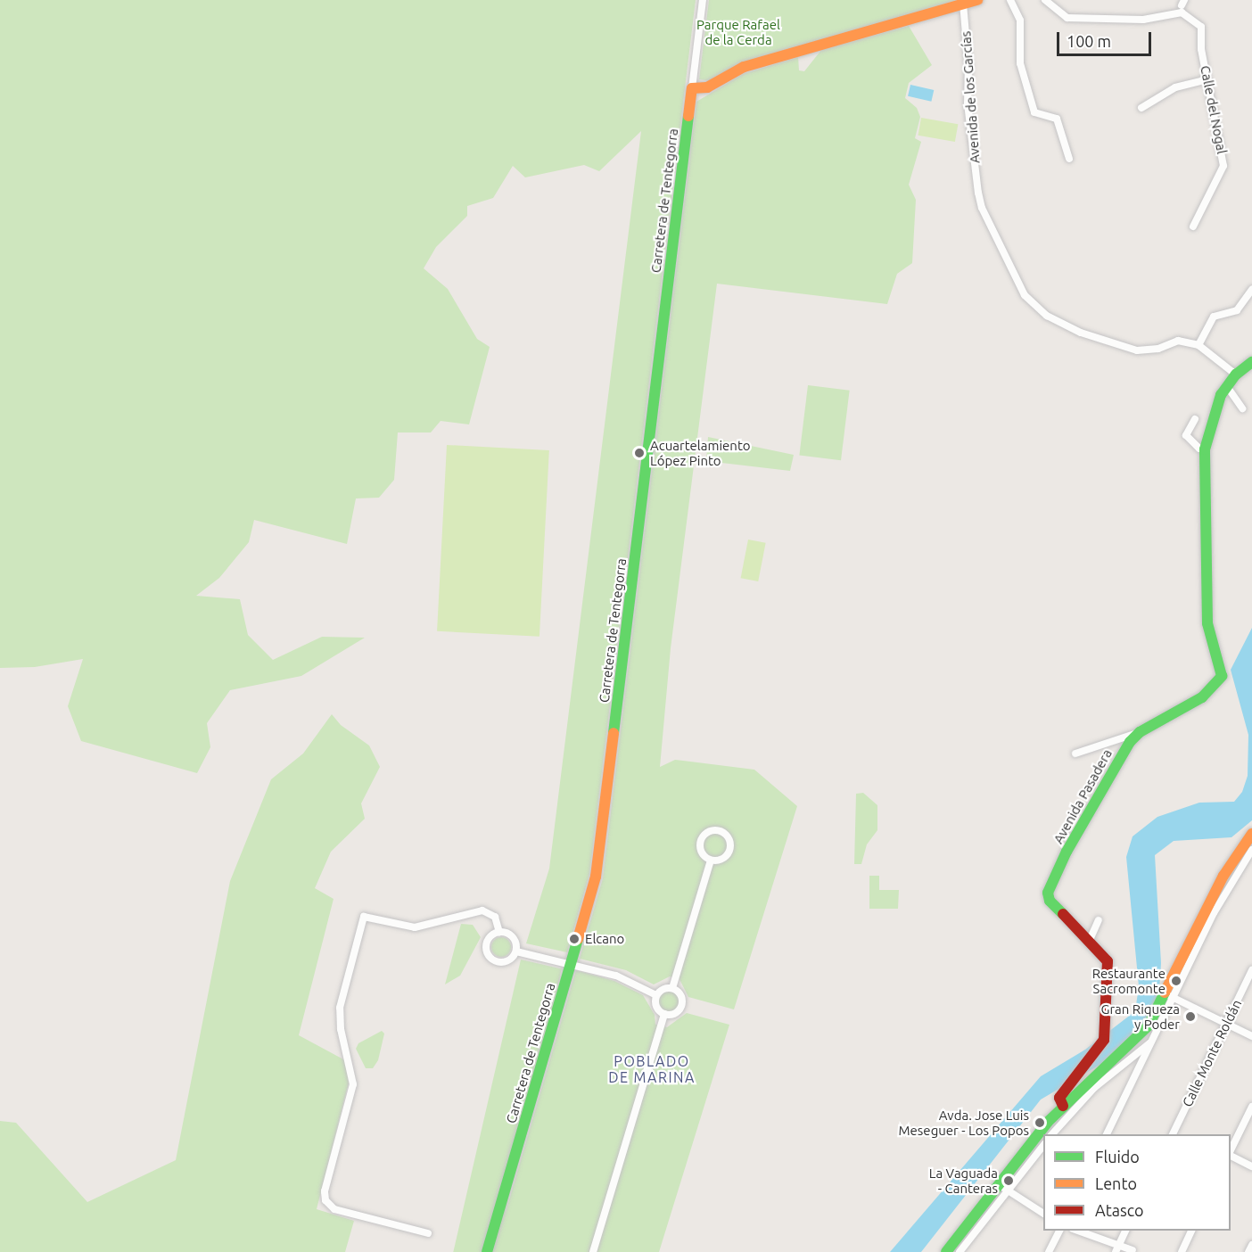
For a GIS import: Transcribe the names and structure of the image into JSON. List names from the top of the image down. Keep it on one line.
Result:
{"streets":{"main road":["Carretera de Tentegorra","Avenida Pasadera"],"street":["Avenida de los Garcías","Calle del Nogal","Calle Monte Roldán"]},"districts":["POBLADO DE MARINA"],"parks":["Parque Rafael de la Cerda"],"places":["Acuartelamiento López Pinto","Elcano","Restaurante Sacromonte","Gran Riqueza y Poder","Avda. Jose Luis Meseguer - Los Popos","La Vaguada - Canteras"],"legend":["Fluido","Lento","Atasco"],"scale_bar":"100 m"}
